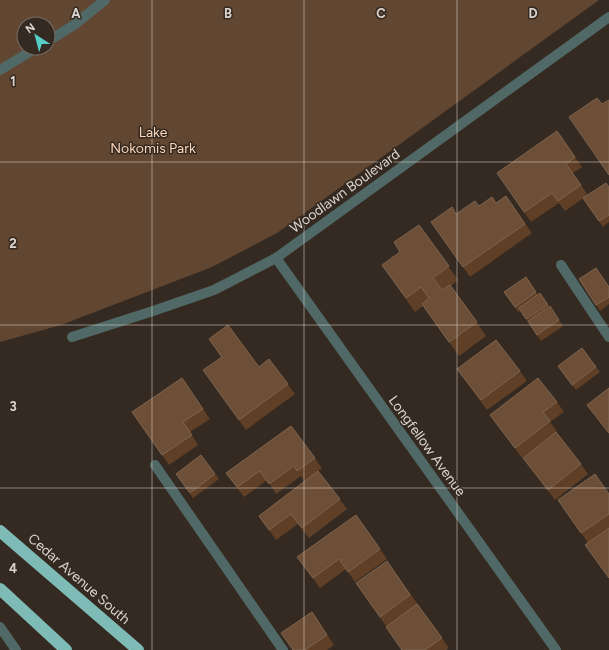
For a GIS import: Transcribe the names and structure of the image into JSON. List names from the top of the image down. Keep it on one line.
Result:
{"streets":{"highway":["Cedar Avenue South"],"street":["Woodlawn Boulevard","Longfellow Avenue"]},"crossings":[["Woodlawn Boulevard","Longfellow Avenue"]],"parks":["Lake Nokomis Park"],"north":"top left","grid":{"columns":["A","B","C","D"],"rows":["1","2","3","4"]}}
